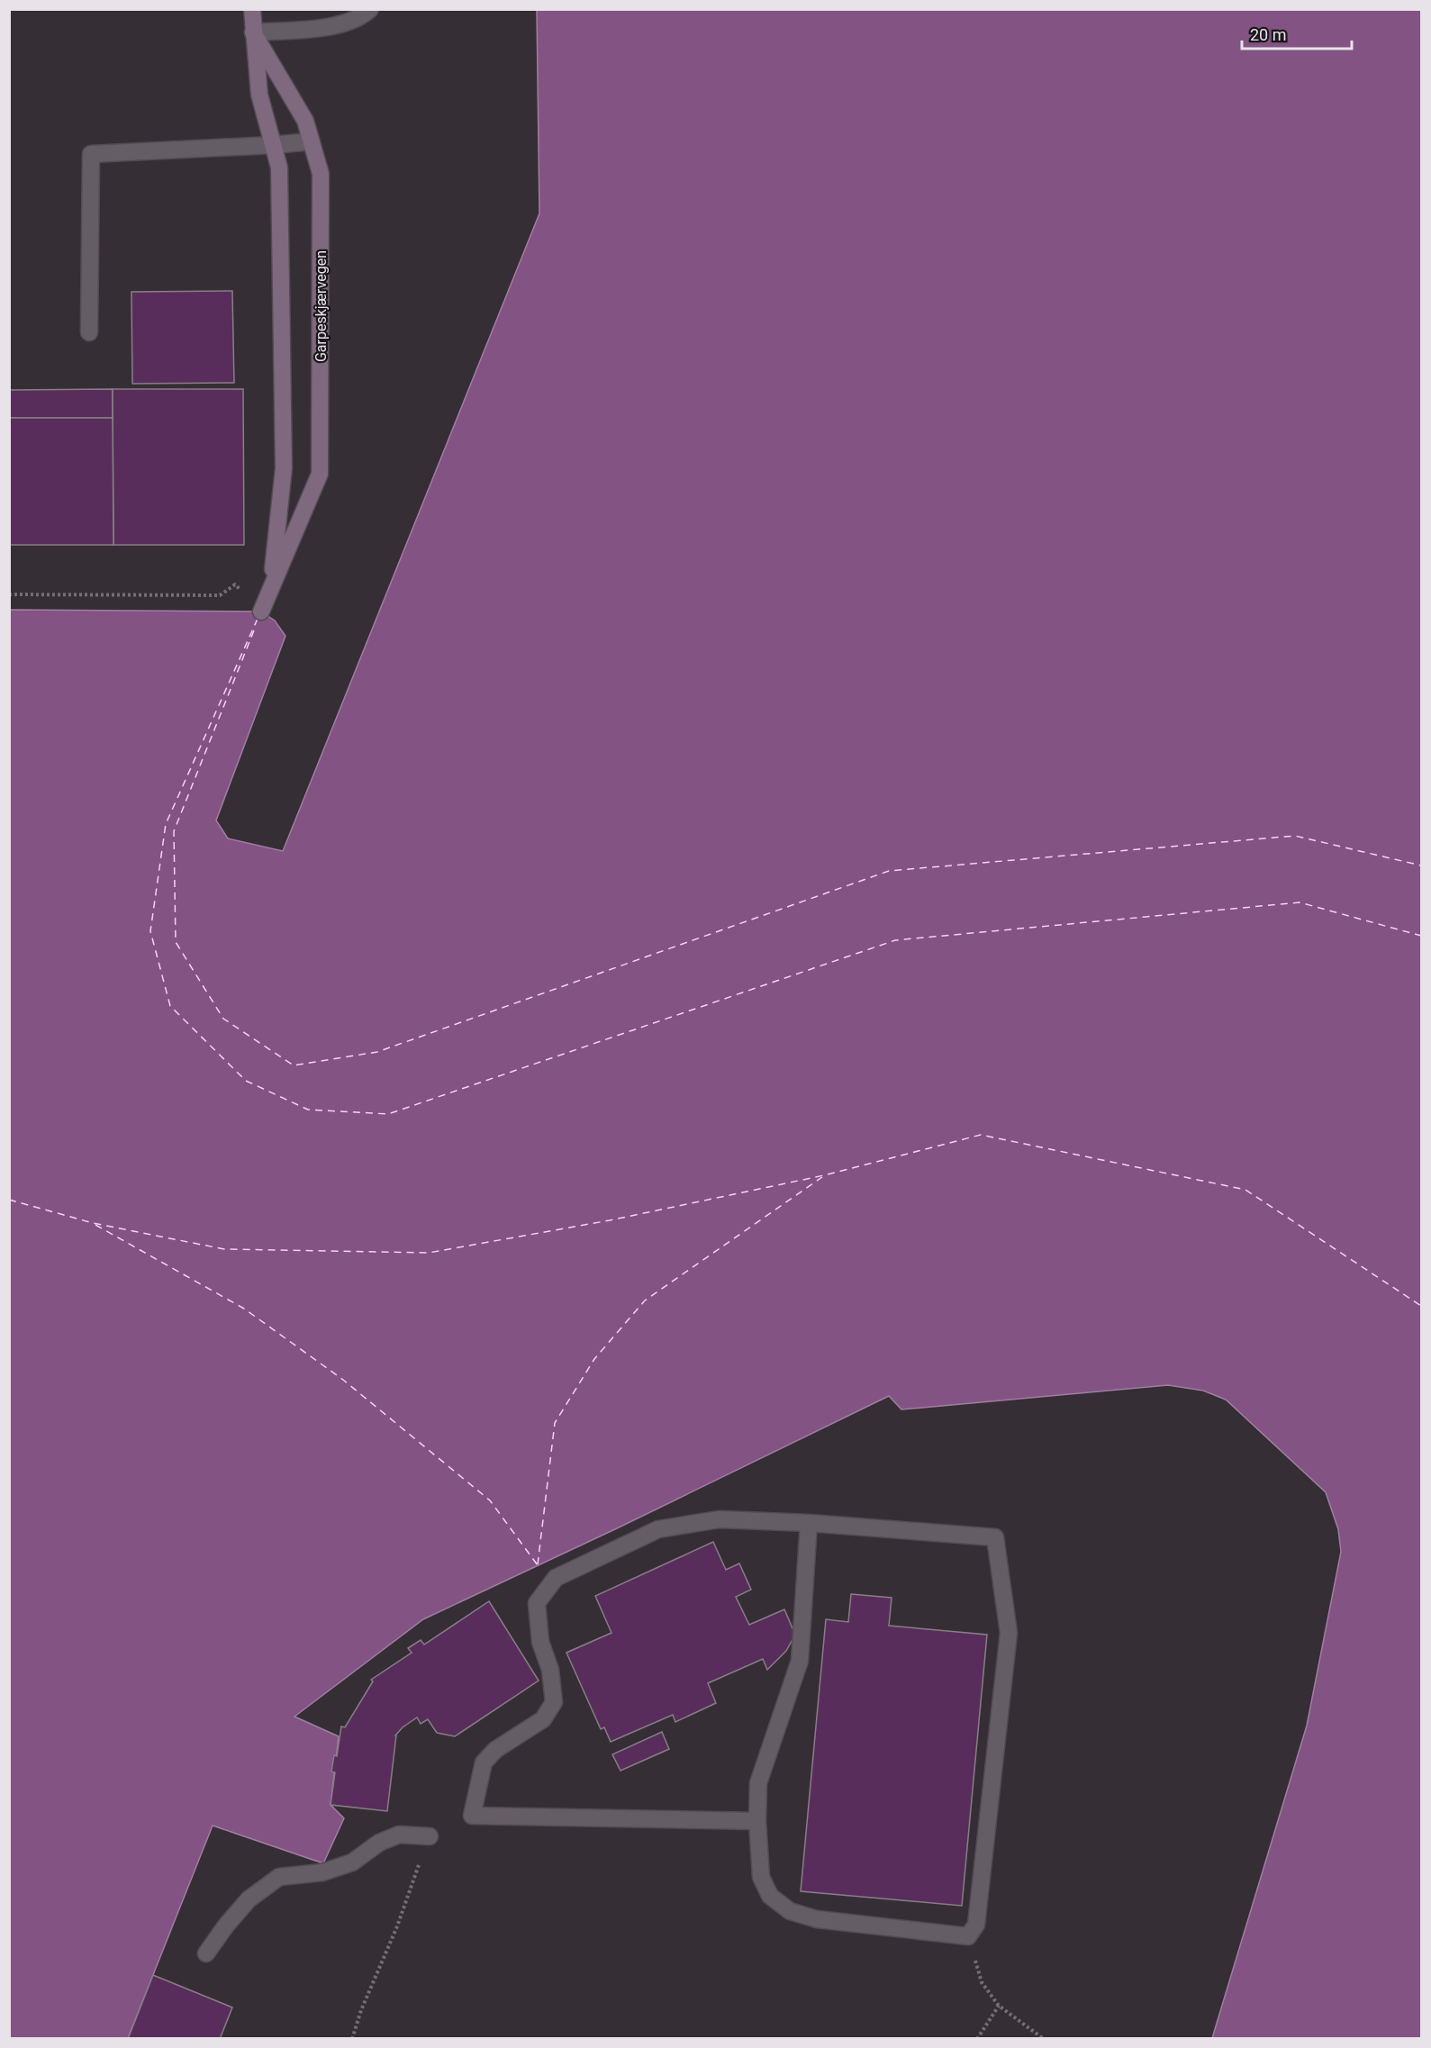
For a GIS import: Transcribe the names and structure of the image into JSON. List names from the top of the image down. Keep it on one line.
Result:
{"streets":{"main road":["Garpeskjærvegen"]},"scale_bar":"20 m"}
